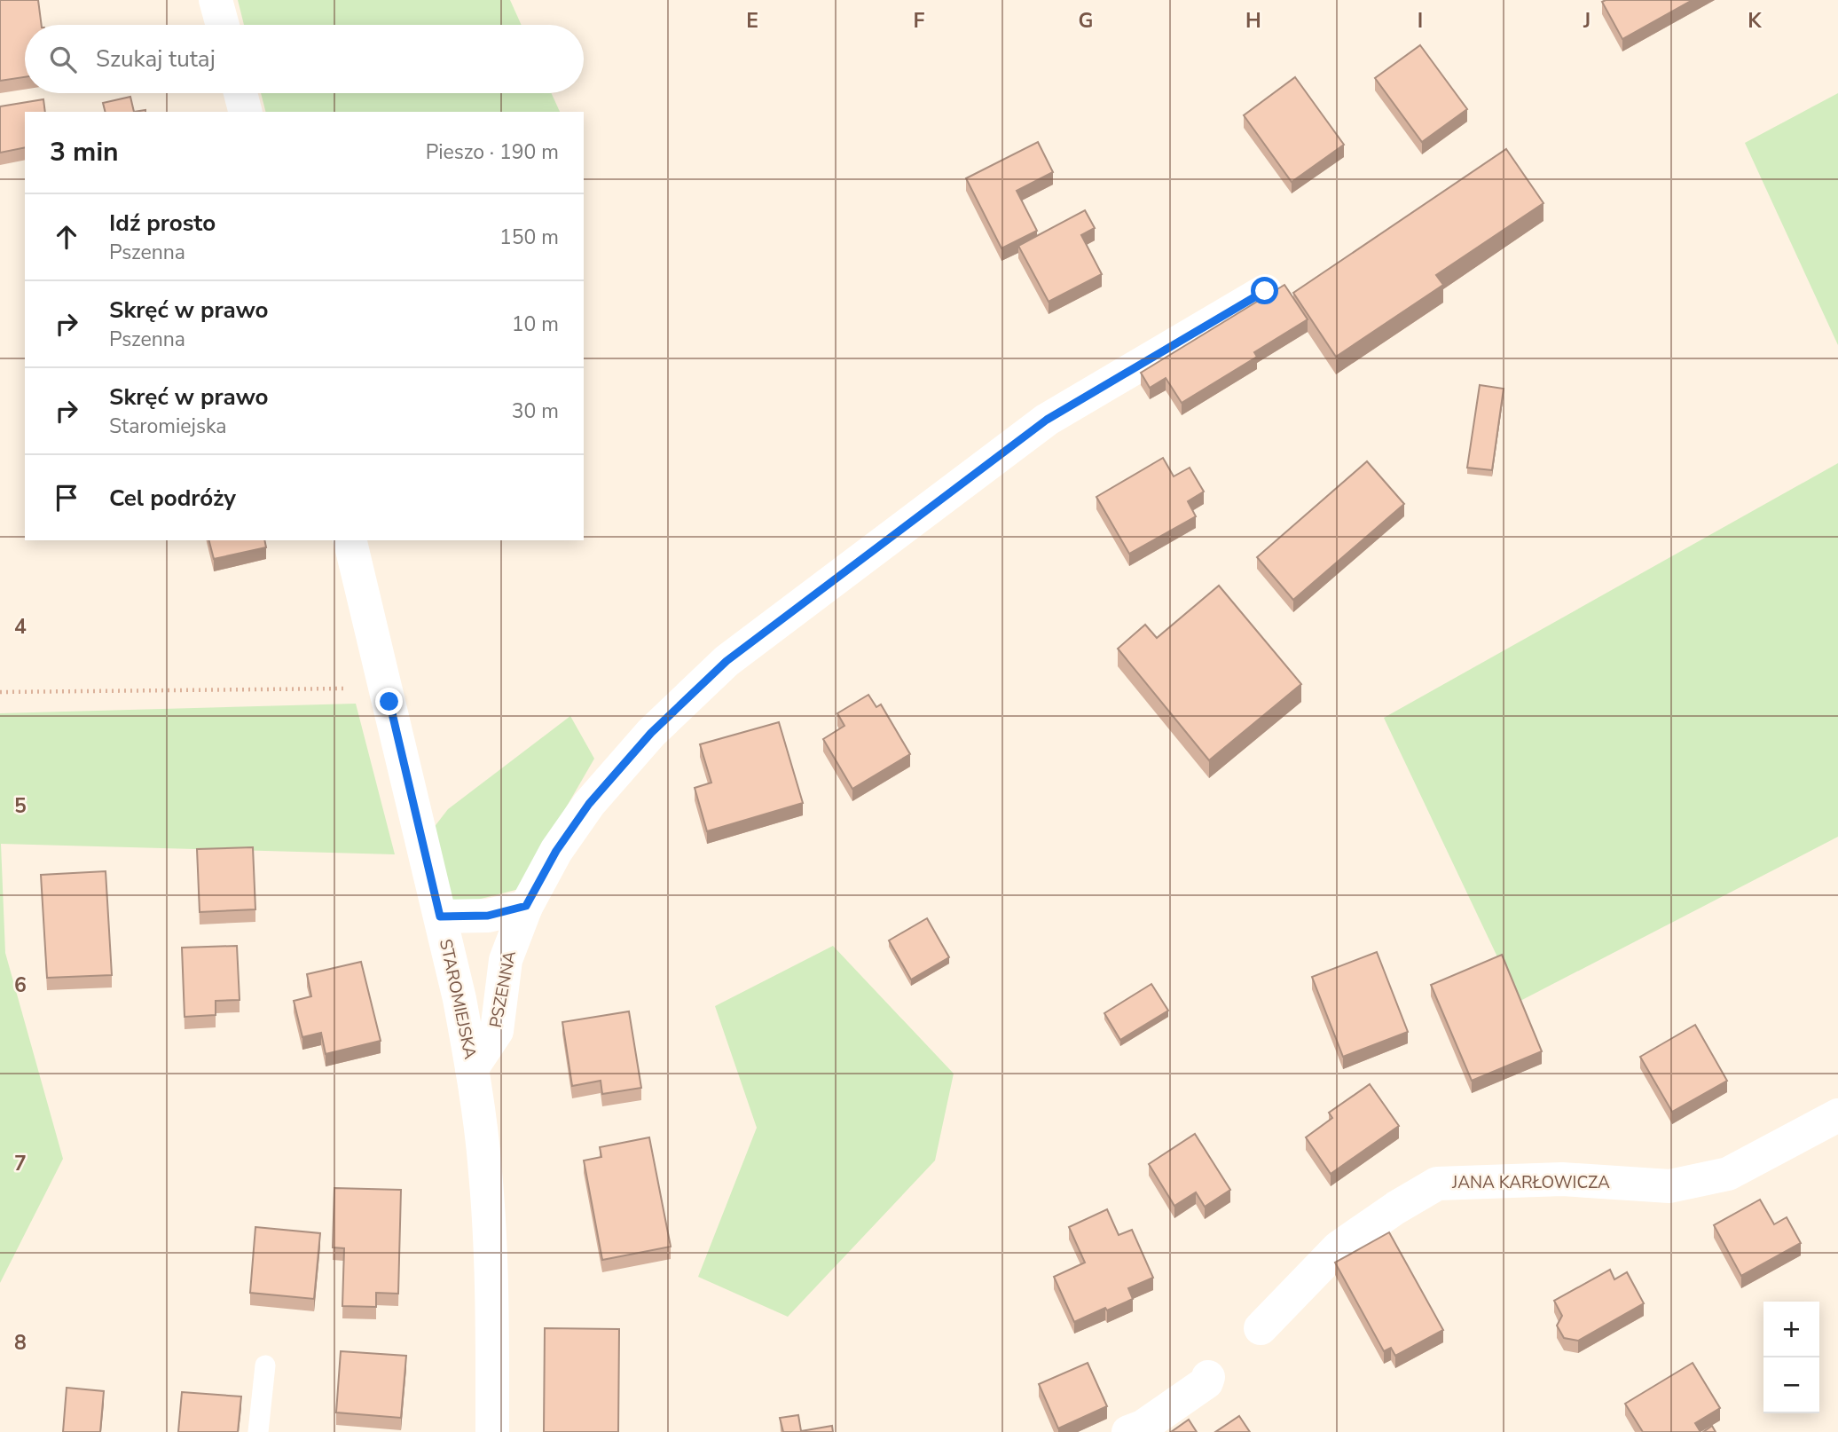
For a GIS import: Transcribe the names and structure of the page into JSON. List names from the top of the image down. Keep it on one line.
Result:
{"streets":{"street":["PSZENNA","STAROMIEJSKA","JANA KARŁOWICZA"]},"crossings":[["PSZENNA","STAROMIEJSKA"]],"page":{"search":"Szukaj tutaj","heading":["3 min","Pieszo · 190 m"],"list":[["Idź prosto","Pszenna","150 m"],["Skręć w prawo","Pszenna","10 m"],["Skręć w prawo","Staromiejska","30 m"],"Cel podróży"],"map_buttons":["+","−"]},"grid":{"columns":["E","F","G","H","I","J","K"],"rows":["4","5","6","7","8"]}}
